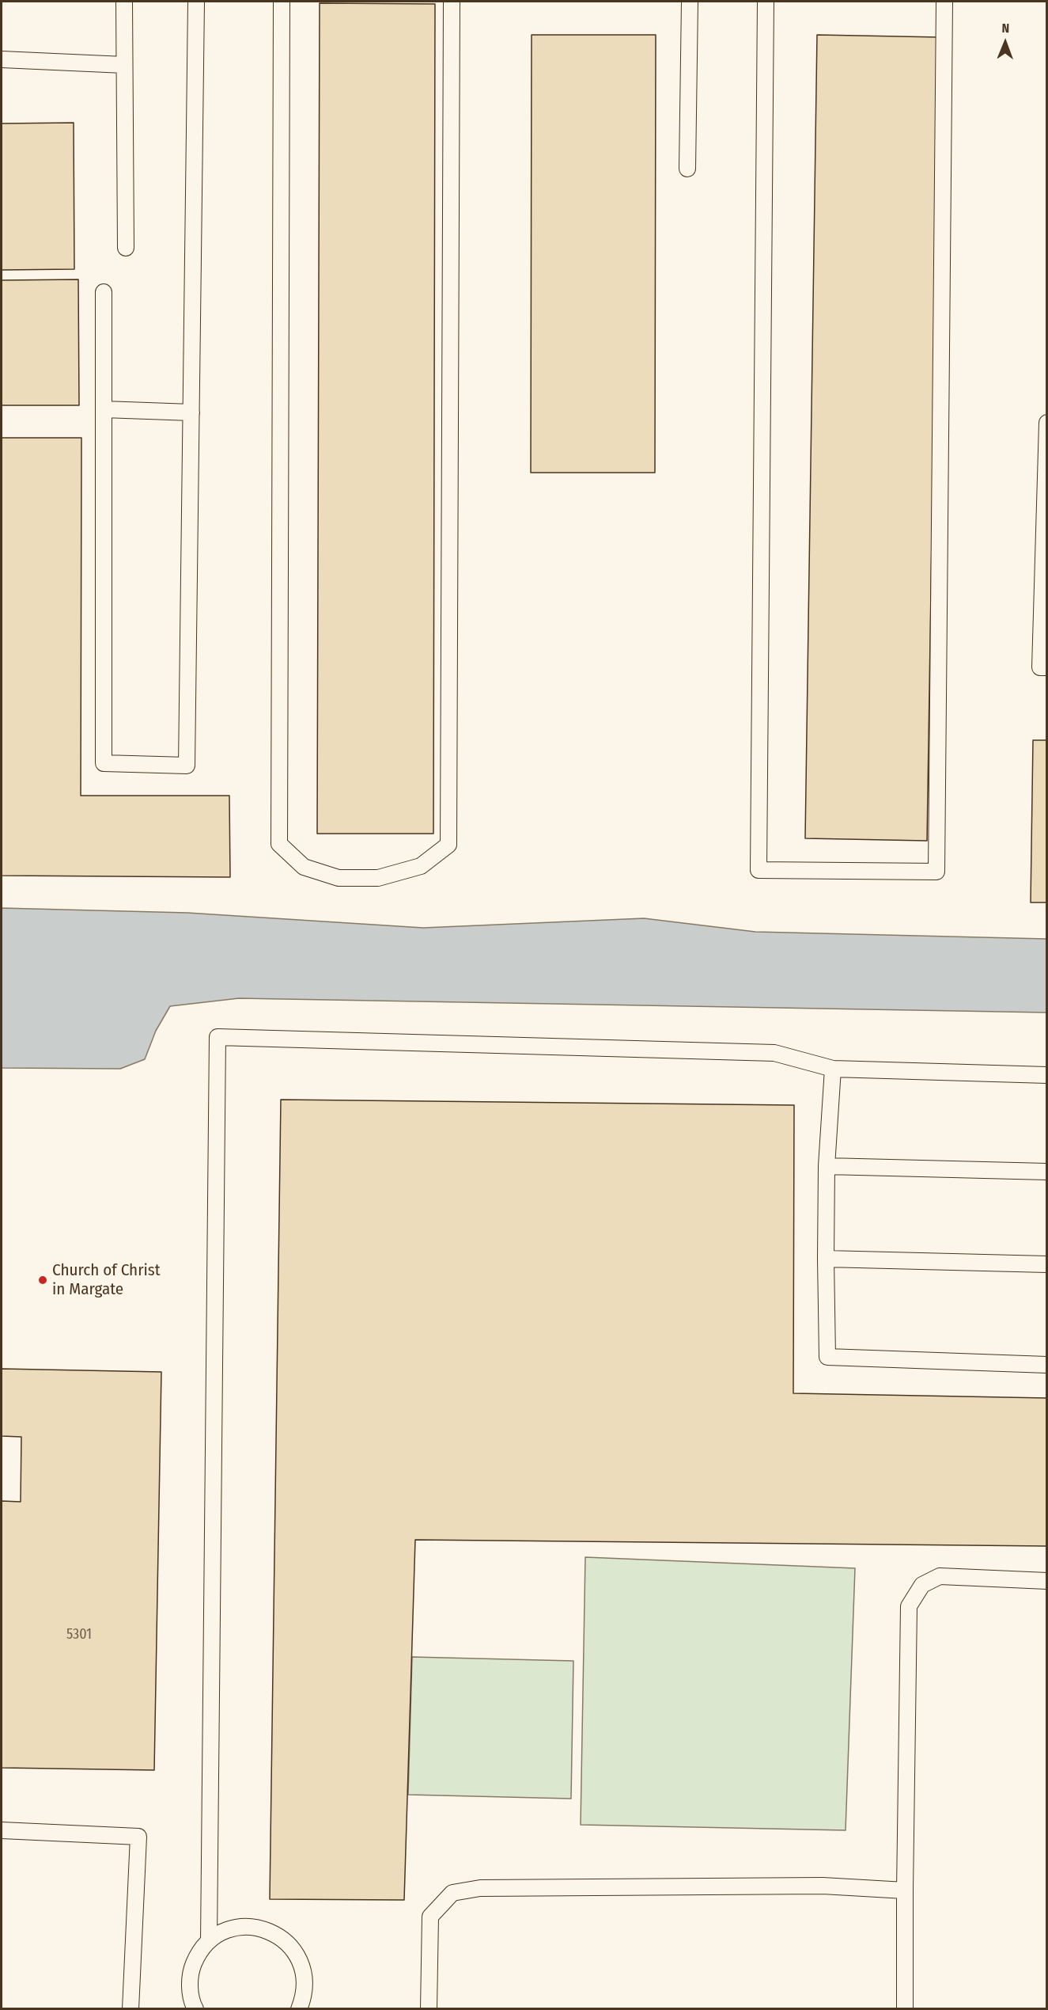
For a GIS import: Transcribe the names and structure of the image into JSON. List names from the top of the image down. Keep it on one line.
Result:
{"places":["Church of Christ in Margate"],"house_numbers":["5301"],"north":"top"}
